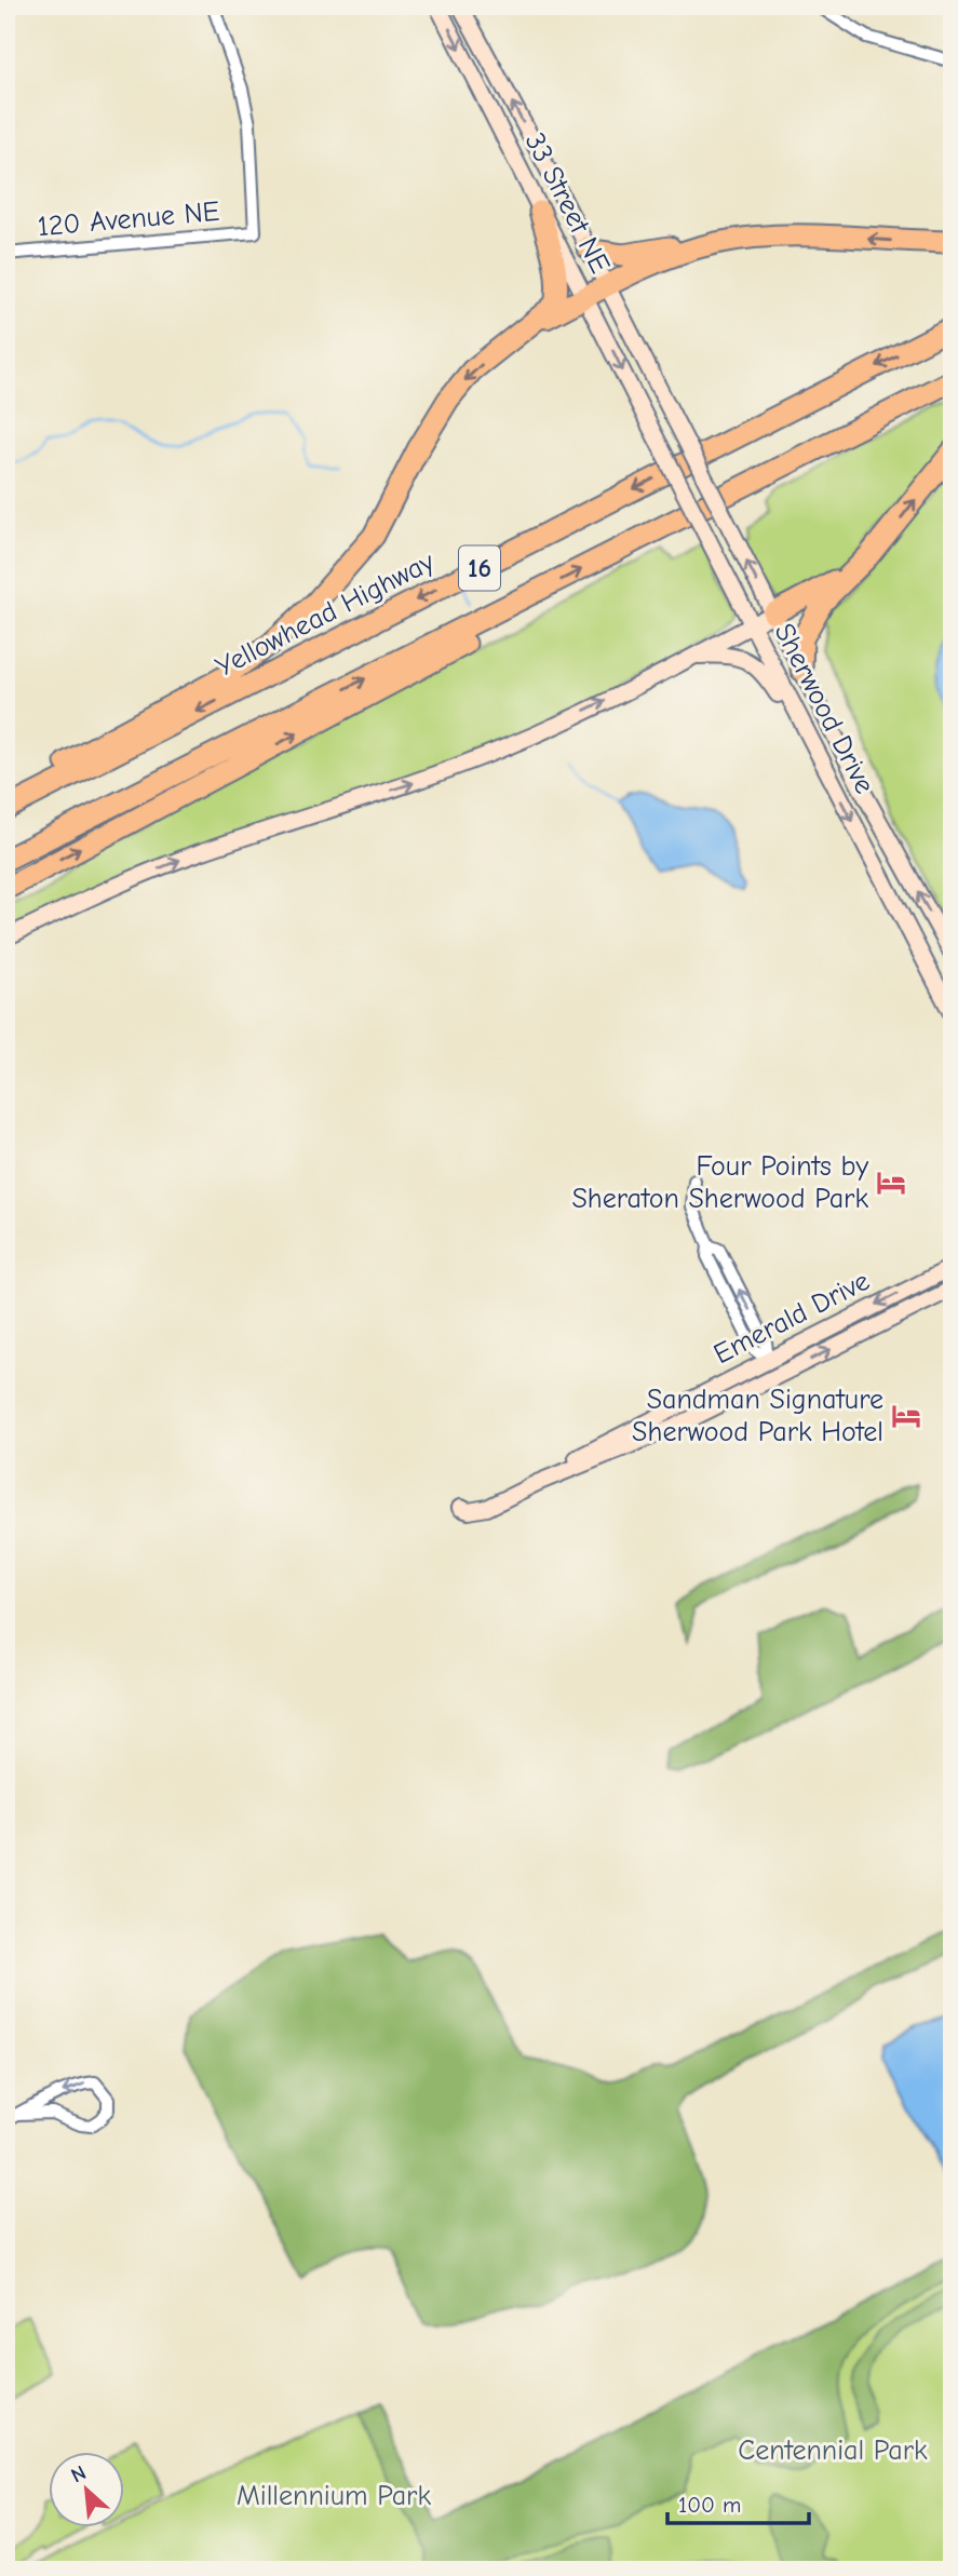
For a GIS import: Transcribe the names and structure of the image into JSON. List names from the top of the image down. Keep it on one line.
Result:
{"streets":{"highway":["16","Yellowhead Highway"],"main road":["33 Street NE","Sherwood Drive","Emerald Drive"],"street":["120 Avenue NE"]},"crossings":[["33 Street NE","Sherwood Drive"]],"parks":["Centennial Park","Millennium Park"],"places":{"hotel":["Four Points by Sheraton Sherwood Park","Sandman Signature Sherwood Park Hotel"]},"scale_bar":"100 m","north":"top left"}
